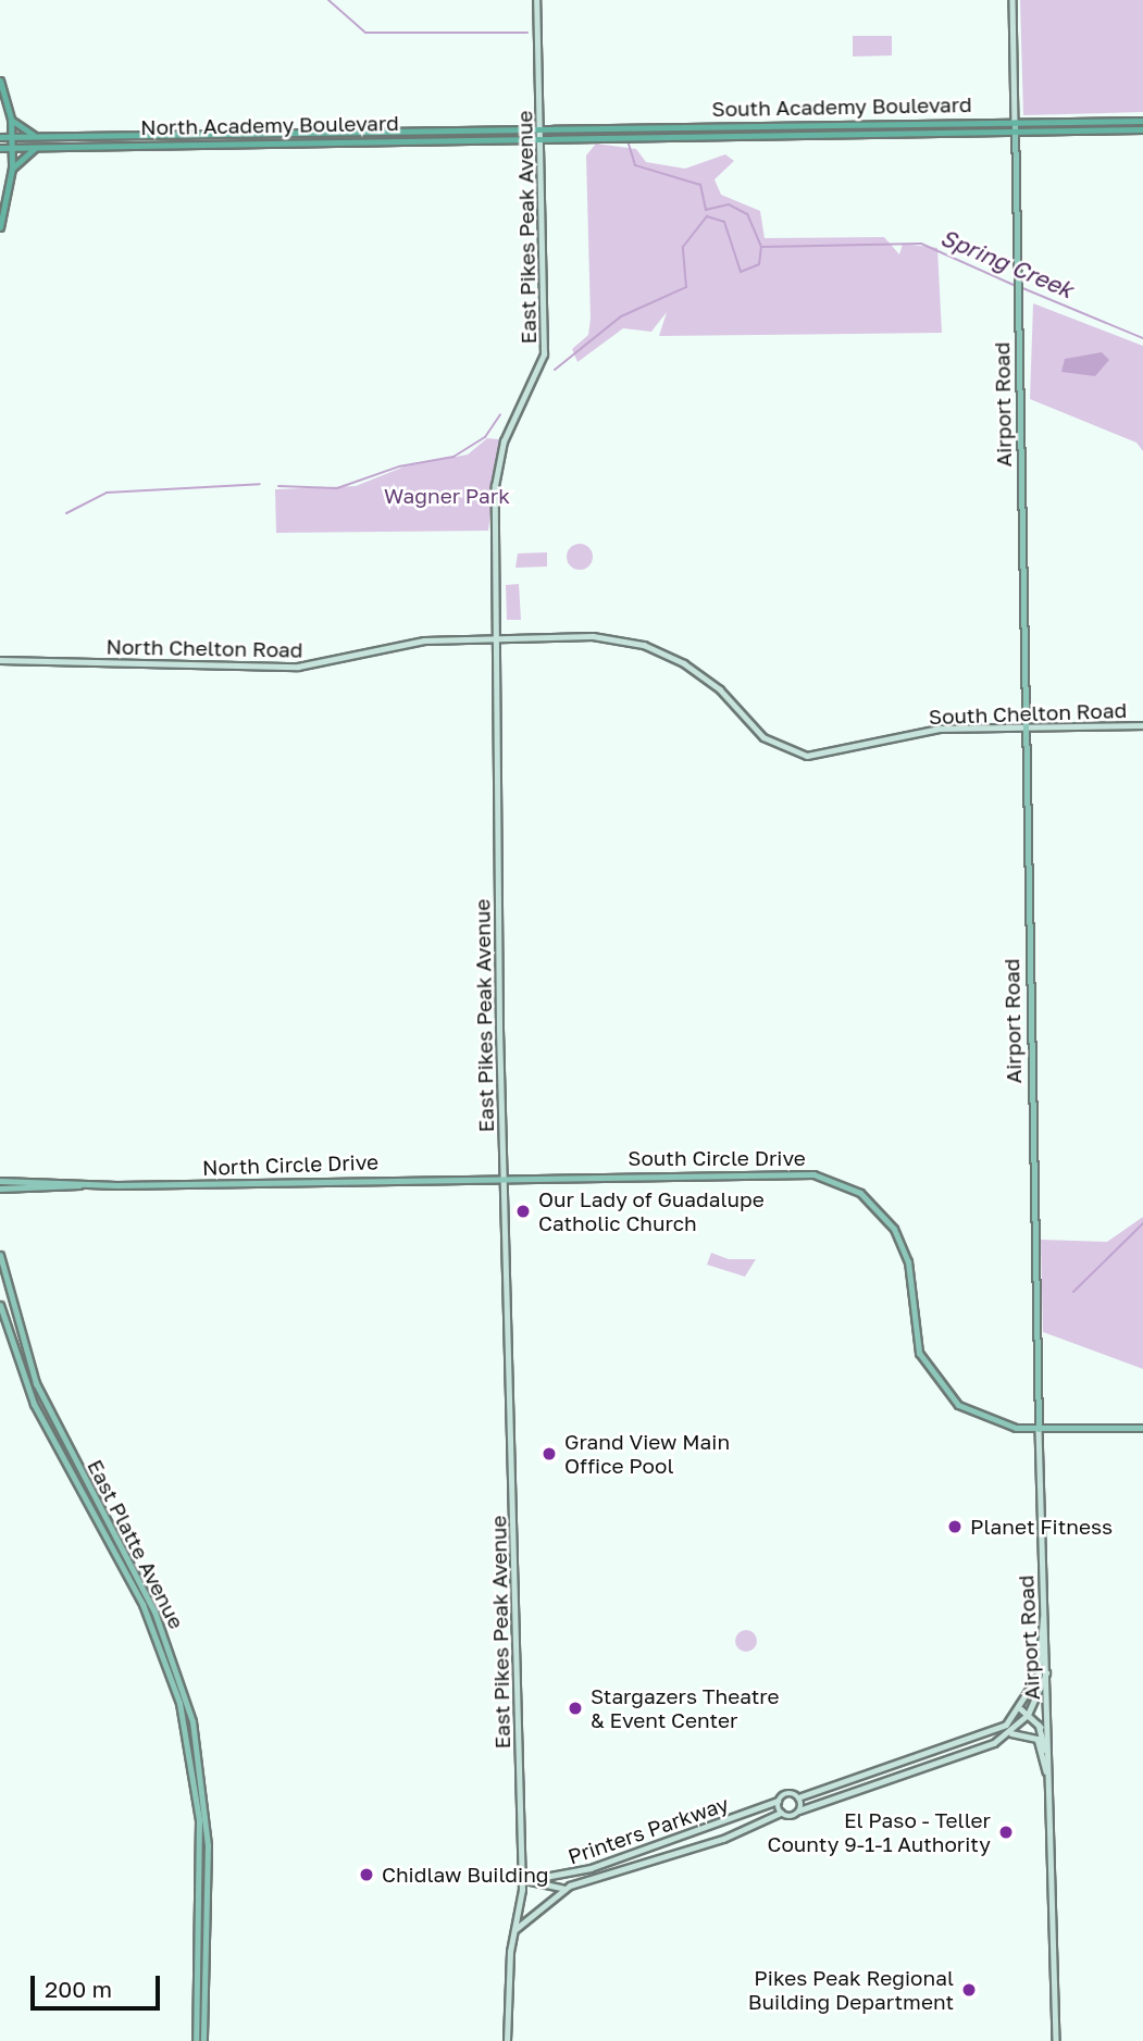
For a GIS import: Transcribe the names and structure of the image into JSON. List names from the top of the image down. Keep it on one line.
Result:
{"streets":{"highway":["South Academy Boulevard","North Academy Boulevard"],"main road":["East Pikes Peak Avenue","Airport Road","North Chelton Road","South Chelton Road","South Circle Drive","North Circle Drive","East Platte Avenue","Printers Parkway"]},"crossings":[["South Academy Boulevard","North Academy Boulevard"],["South Academy Boulevard","East Pikes Peak Avenue"],["South Academy Boulevard","Airport Road"],["North Academy Boulevard","East Pikes Peak Avenue"],["East Pikes Peak Avenue","North Chelton Road"],["East Pikes Peak Avenue","South Chelton Road"],["East Pikes Peak Avenue","South Circle Drive"],["East Pikes Peak Avenue","North Circle Drive"],["East Pikes Peak Avenue","Printers Parkway"],["Airport Road","South Chelton Road"],["Airport Road","South Circle Drive"],["North Chelton Road","South Chelton Road"],["South Circle Drive","North Circle Drive"]],"water":["Spring Creek"],"parks":["Wagner Park"],"places":["Our Lady of Guadalupe Catholic Church","Grand View Main Office Pool","Planet Fitness","Stargazers Theatre & Event Center","El Paso - Teller County 9-1-1 Authority","Chidlaw Building","Pikes Peak Regional Building Department"],"scale_bar":"200 m"}
